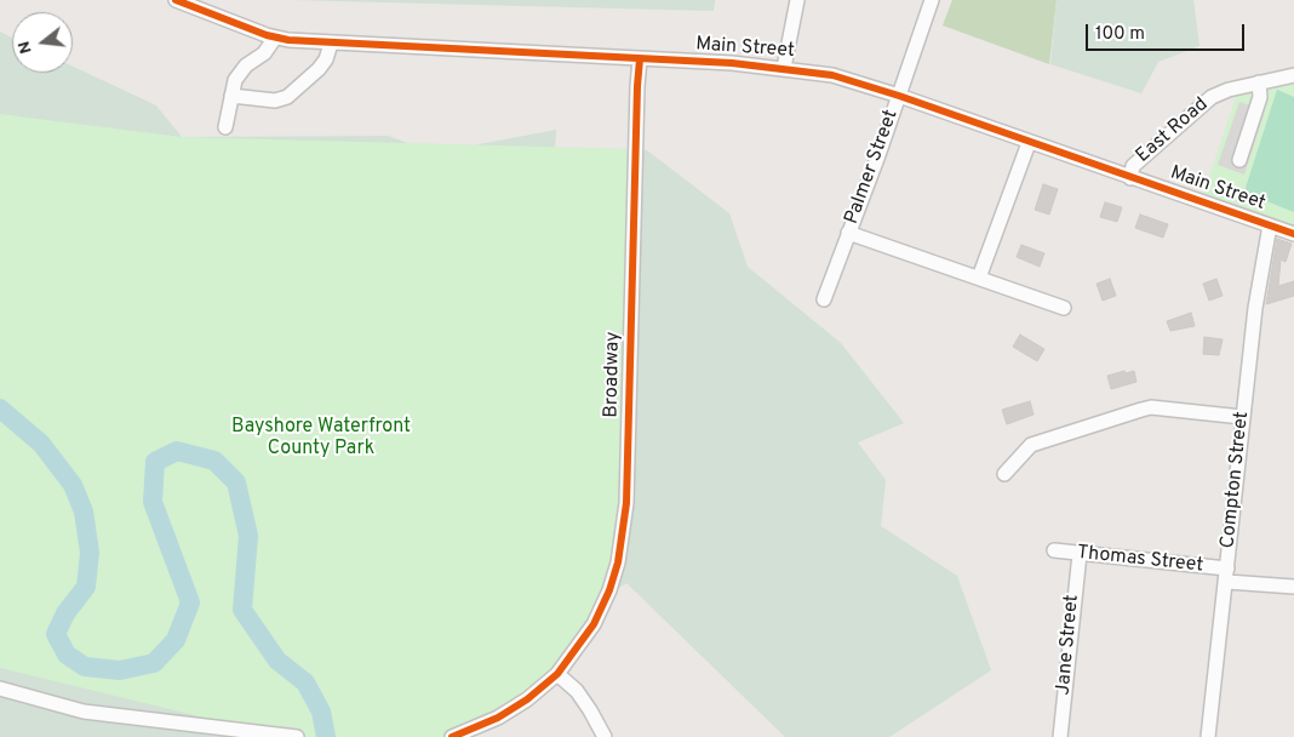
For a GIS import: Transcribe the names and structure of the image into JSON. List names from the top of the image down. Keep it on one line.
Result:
{"streets":{"street":["Main Street","East Road","Palmer Street","Broadway","Compton Street","Thomas Street","Jane Street"]},"crossings":[["Main Street","East Road"],["Main Street","Palmer Street"],["Main Street","Broadway"],["Main Street","Compton Street"],["Compton Street","Thomas Street"],["Thomas Street","Jane Street"]],"parks":["Bayshore Waterfront County Park"],"scale_bar":"100 m","north":"left"}
